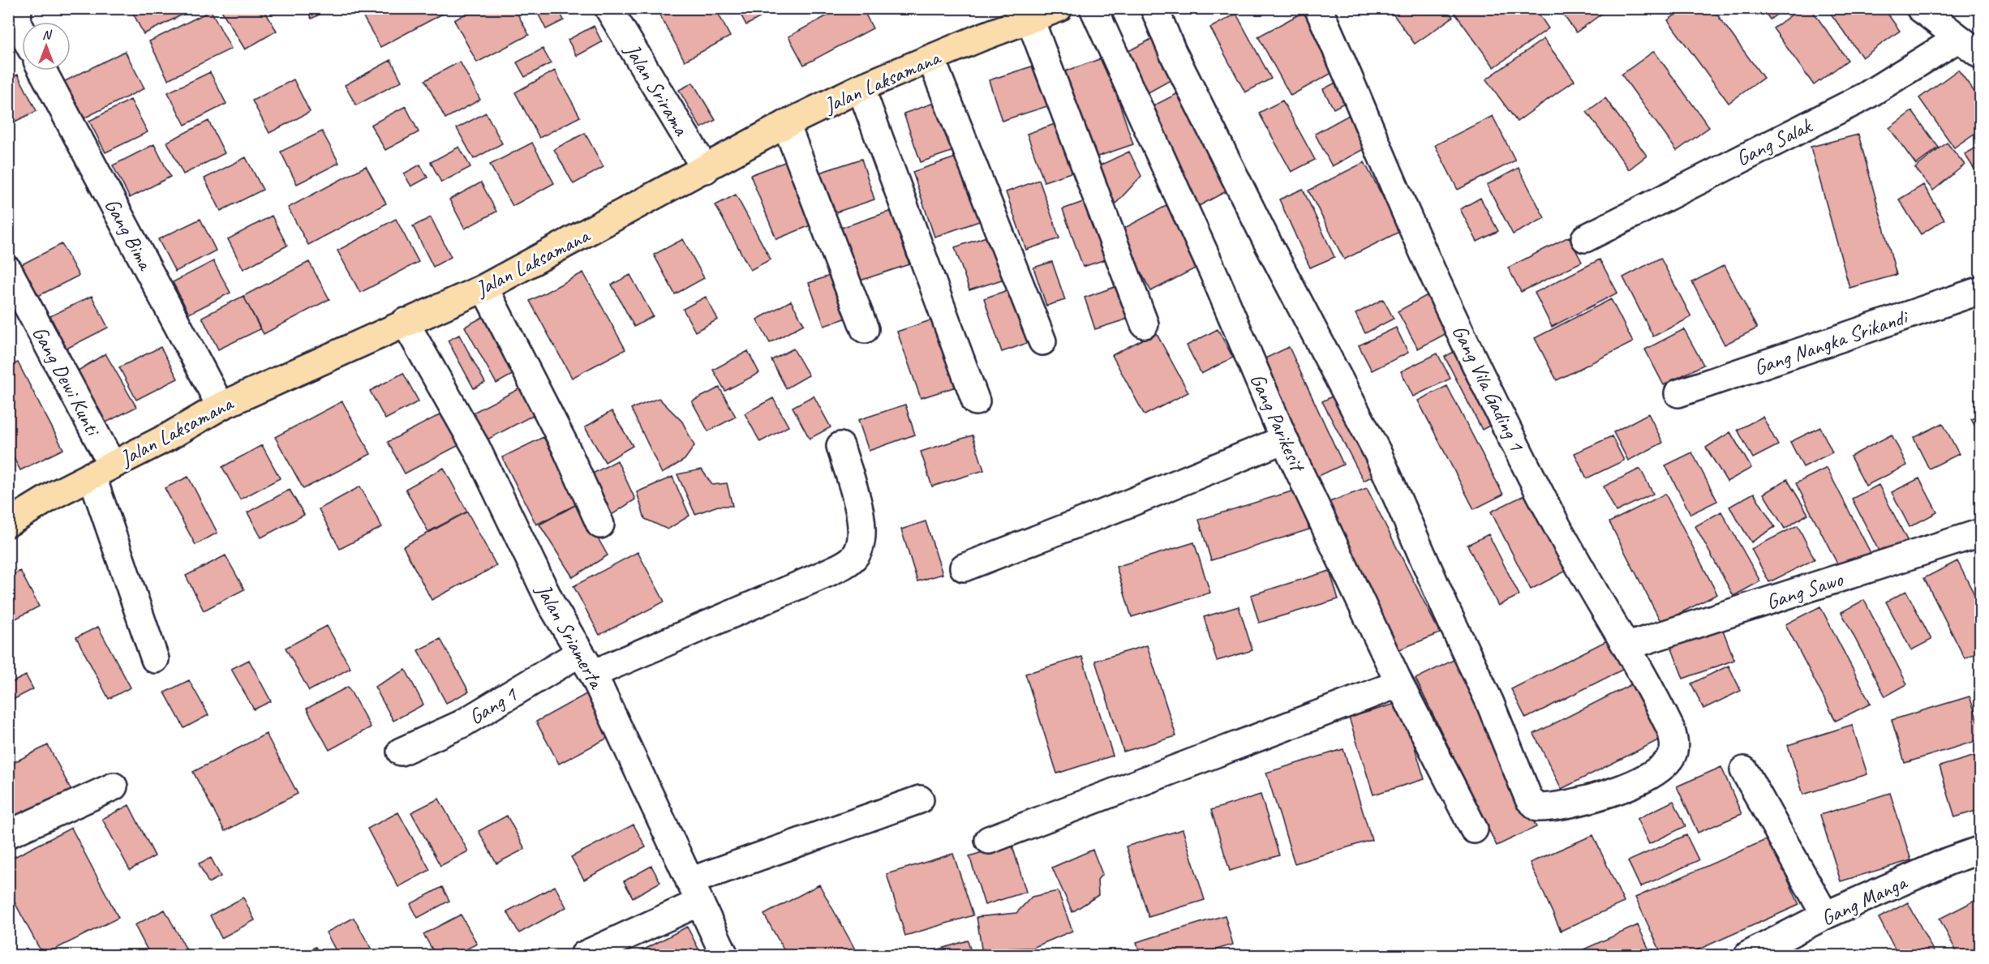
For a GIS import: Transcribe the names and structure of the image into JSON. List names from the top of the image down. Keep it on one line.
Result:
{"streets":{"main road":["Jalan Laksamana"],"street":["Jalan Srirama","Gang Salak","Gang Bima","Gang Nangka Srikandi","Gang Dewi Kunti","Gang Vila Gading 1","Gang Parikesit","Gang Sawo","Jalan Sriamerta","Gang 1","Gang Manga"]},"crossings":[["Jalan Laksamana","Jalan Srirama"],["Jalan Laksamana","Gang Bima"],["Jalan Laksamana","Gang Dewi Kunti"],["Jalan Laksamana","Jalan Sriamerta"],["Gang Vila Gading 1","Gang Sawo"],["Jalan Sriamerta","Gang 1"]],"north":"top"}
